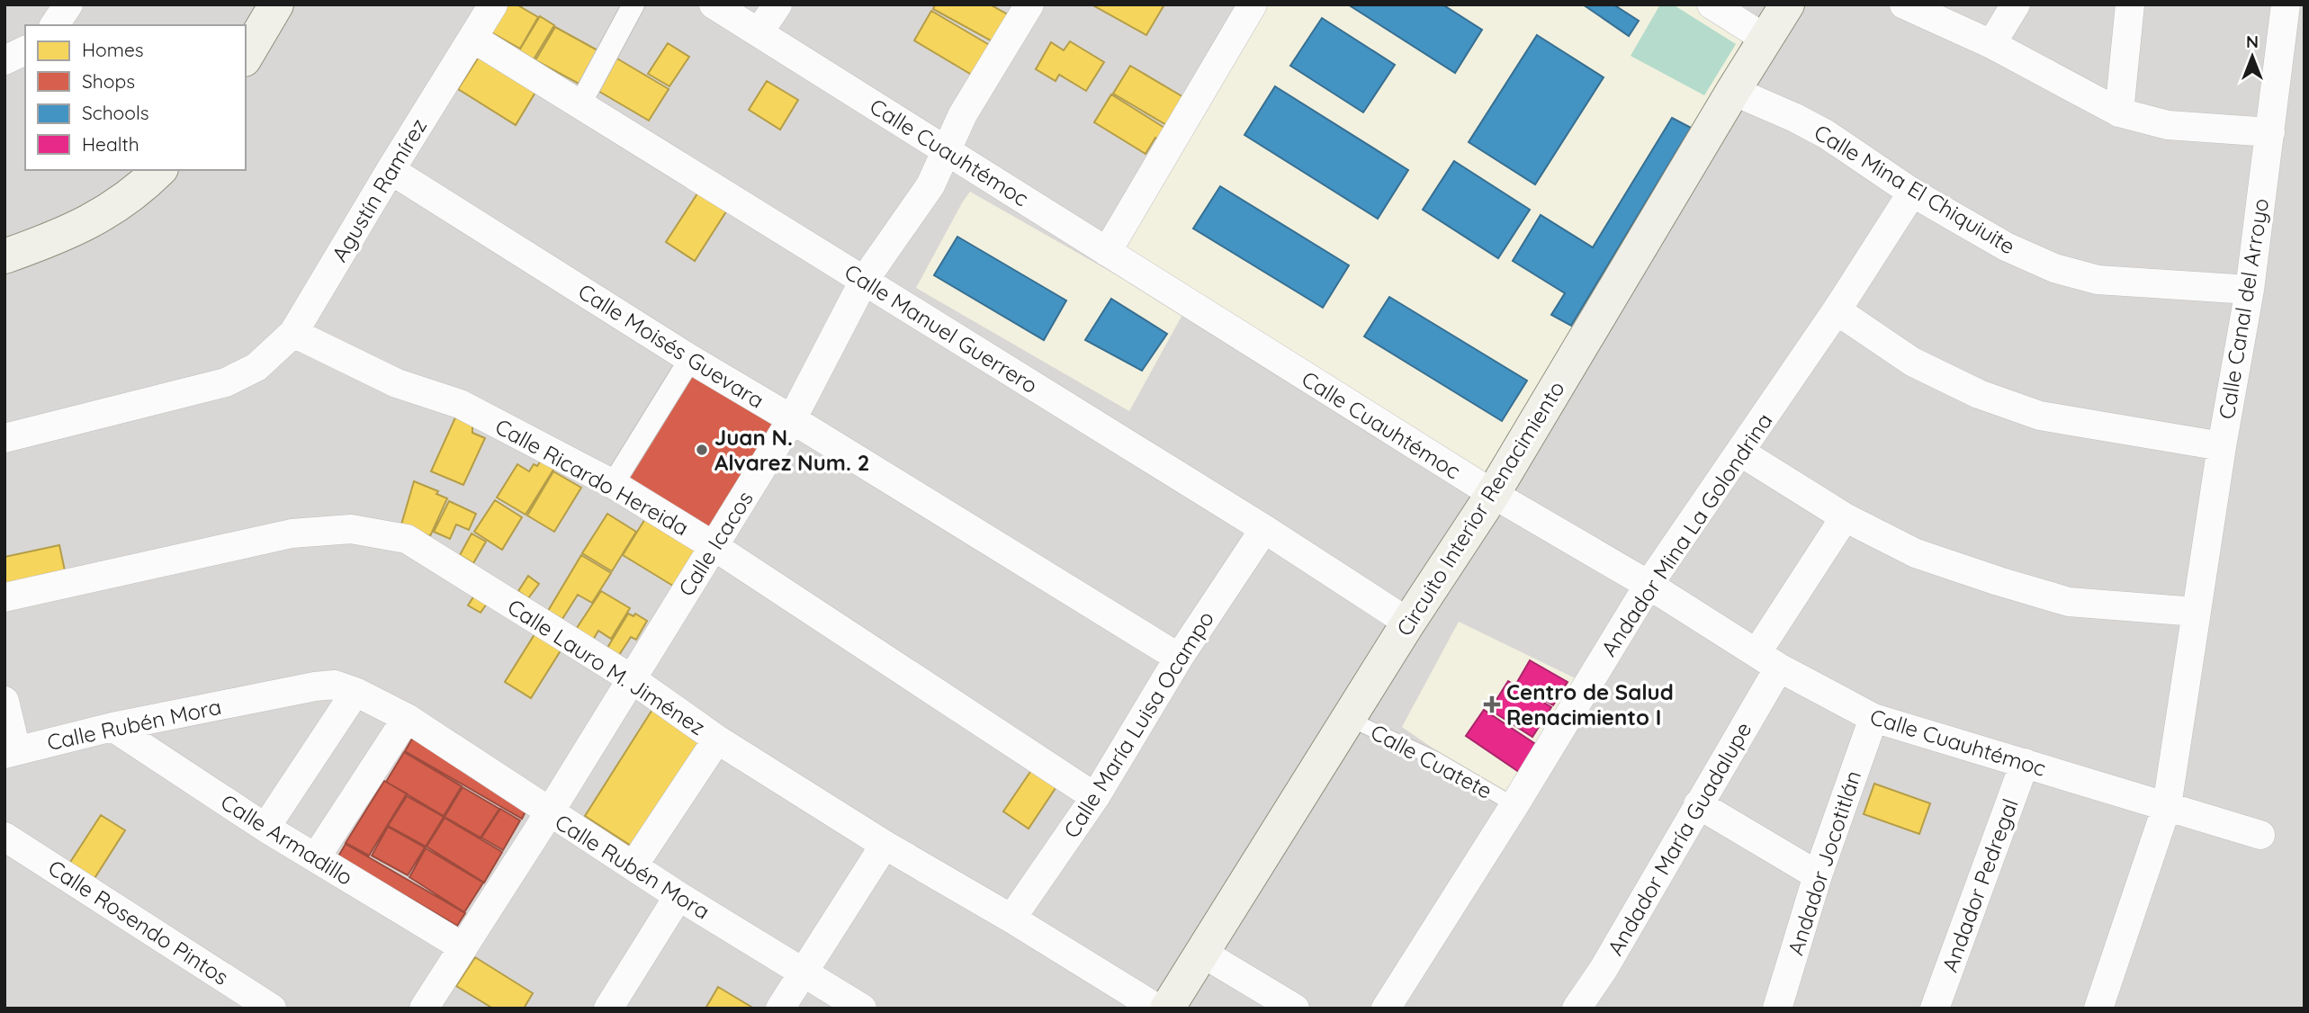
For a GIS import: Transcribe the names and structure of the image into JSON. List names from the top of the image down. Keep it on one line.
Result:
{"streets":{"main road":["Circuito Interior Renacimiento"],"street":["Calle Cuauhtémoc","Calle Mina El Chiquiuite","Agustín Ramírez","Calle Canal del Arroyo","Calle Manuel Guerrero","Calle Moisés Guevara","Calle Ricardo Hereida","Andador Mina La Golondrina","Calle Icacos","Calle Lauro M. Jiménez","Calle Rubén Mora","Calle María Luisa Ocampo","Andador María Guadalupe","Calle Armadillo","Andador Jocotitlán","Andador Pedregal","Calle Rosendo Pintos"],"lane":["Calle Cuatete"]},"crossings":[["Calle Cuauhtémoc","Calle Canal del Arroyo"],["Calle Cuauhtémoc","Circuito Interior Renacimiento"],["Calle Cuauhtémoc","Andador Mina La Golondrina"],["Calle Cuauhtémoc","Calle Icacos"],["Calle Cuauhtémoc","Andador María Guadalupe"],["Calle Cuauhtémoc","Andador Jocotitlán"],["Calle Cuauhtémoc","Andador Pedregal"],["Calle Mina El Chiquiuite","Calle Canal del Arroyo"],["Calle Mina El Chiquiuite","Circuito Interior Renacimiento"],["Calle Mina El Chiquiuite","Andador Mina La Golondrina"],["Agustín Ramírez","Calle Manuel Guerrero"],["Agustín Ramírez","Calle Moisés Guevara"],["Agustín Ramírez","Calle Ricardo Hereida"],["Calle Manuel Guerrero","Circuito Interior Renacimiento"],["Calle Manuel Guerrero","Calle Icacos"],["Calle Manuel Guerrero","Calle María Luisa Ocampo"],["Calle Moisés Guevara","Calle Icacos"],["Calle Moisés Guevara","Calle María Luisa Ocampo"],["Calle Ricardo Hereida","Calle Icacos"],["Calle Ricardo Hereida","Calle María Luisa Ocampo"],["Circuito Interior Renacimiento","Calle Cuatete"],["Andador Mina La Golondrina","Calle Cuatete"],["Calle Icacos","Calle Lauro M. Jiménez"],["Calle Icacos","Calle Rubén Mora"],["Calle Icacos","Calle Armadillo"],["Calle Lauro M. Jiménez","Calle María Luisa Ocampo"],["Calle Rubén Mora","Calle Armadillo"]],"places":{"other":["Juan N. Alvarez Num. 2"],"health":["Centro de Salud Renacimiento I"]},"legend":["Homes","Shops","Schools","Health"],"north":"top"}
